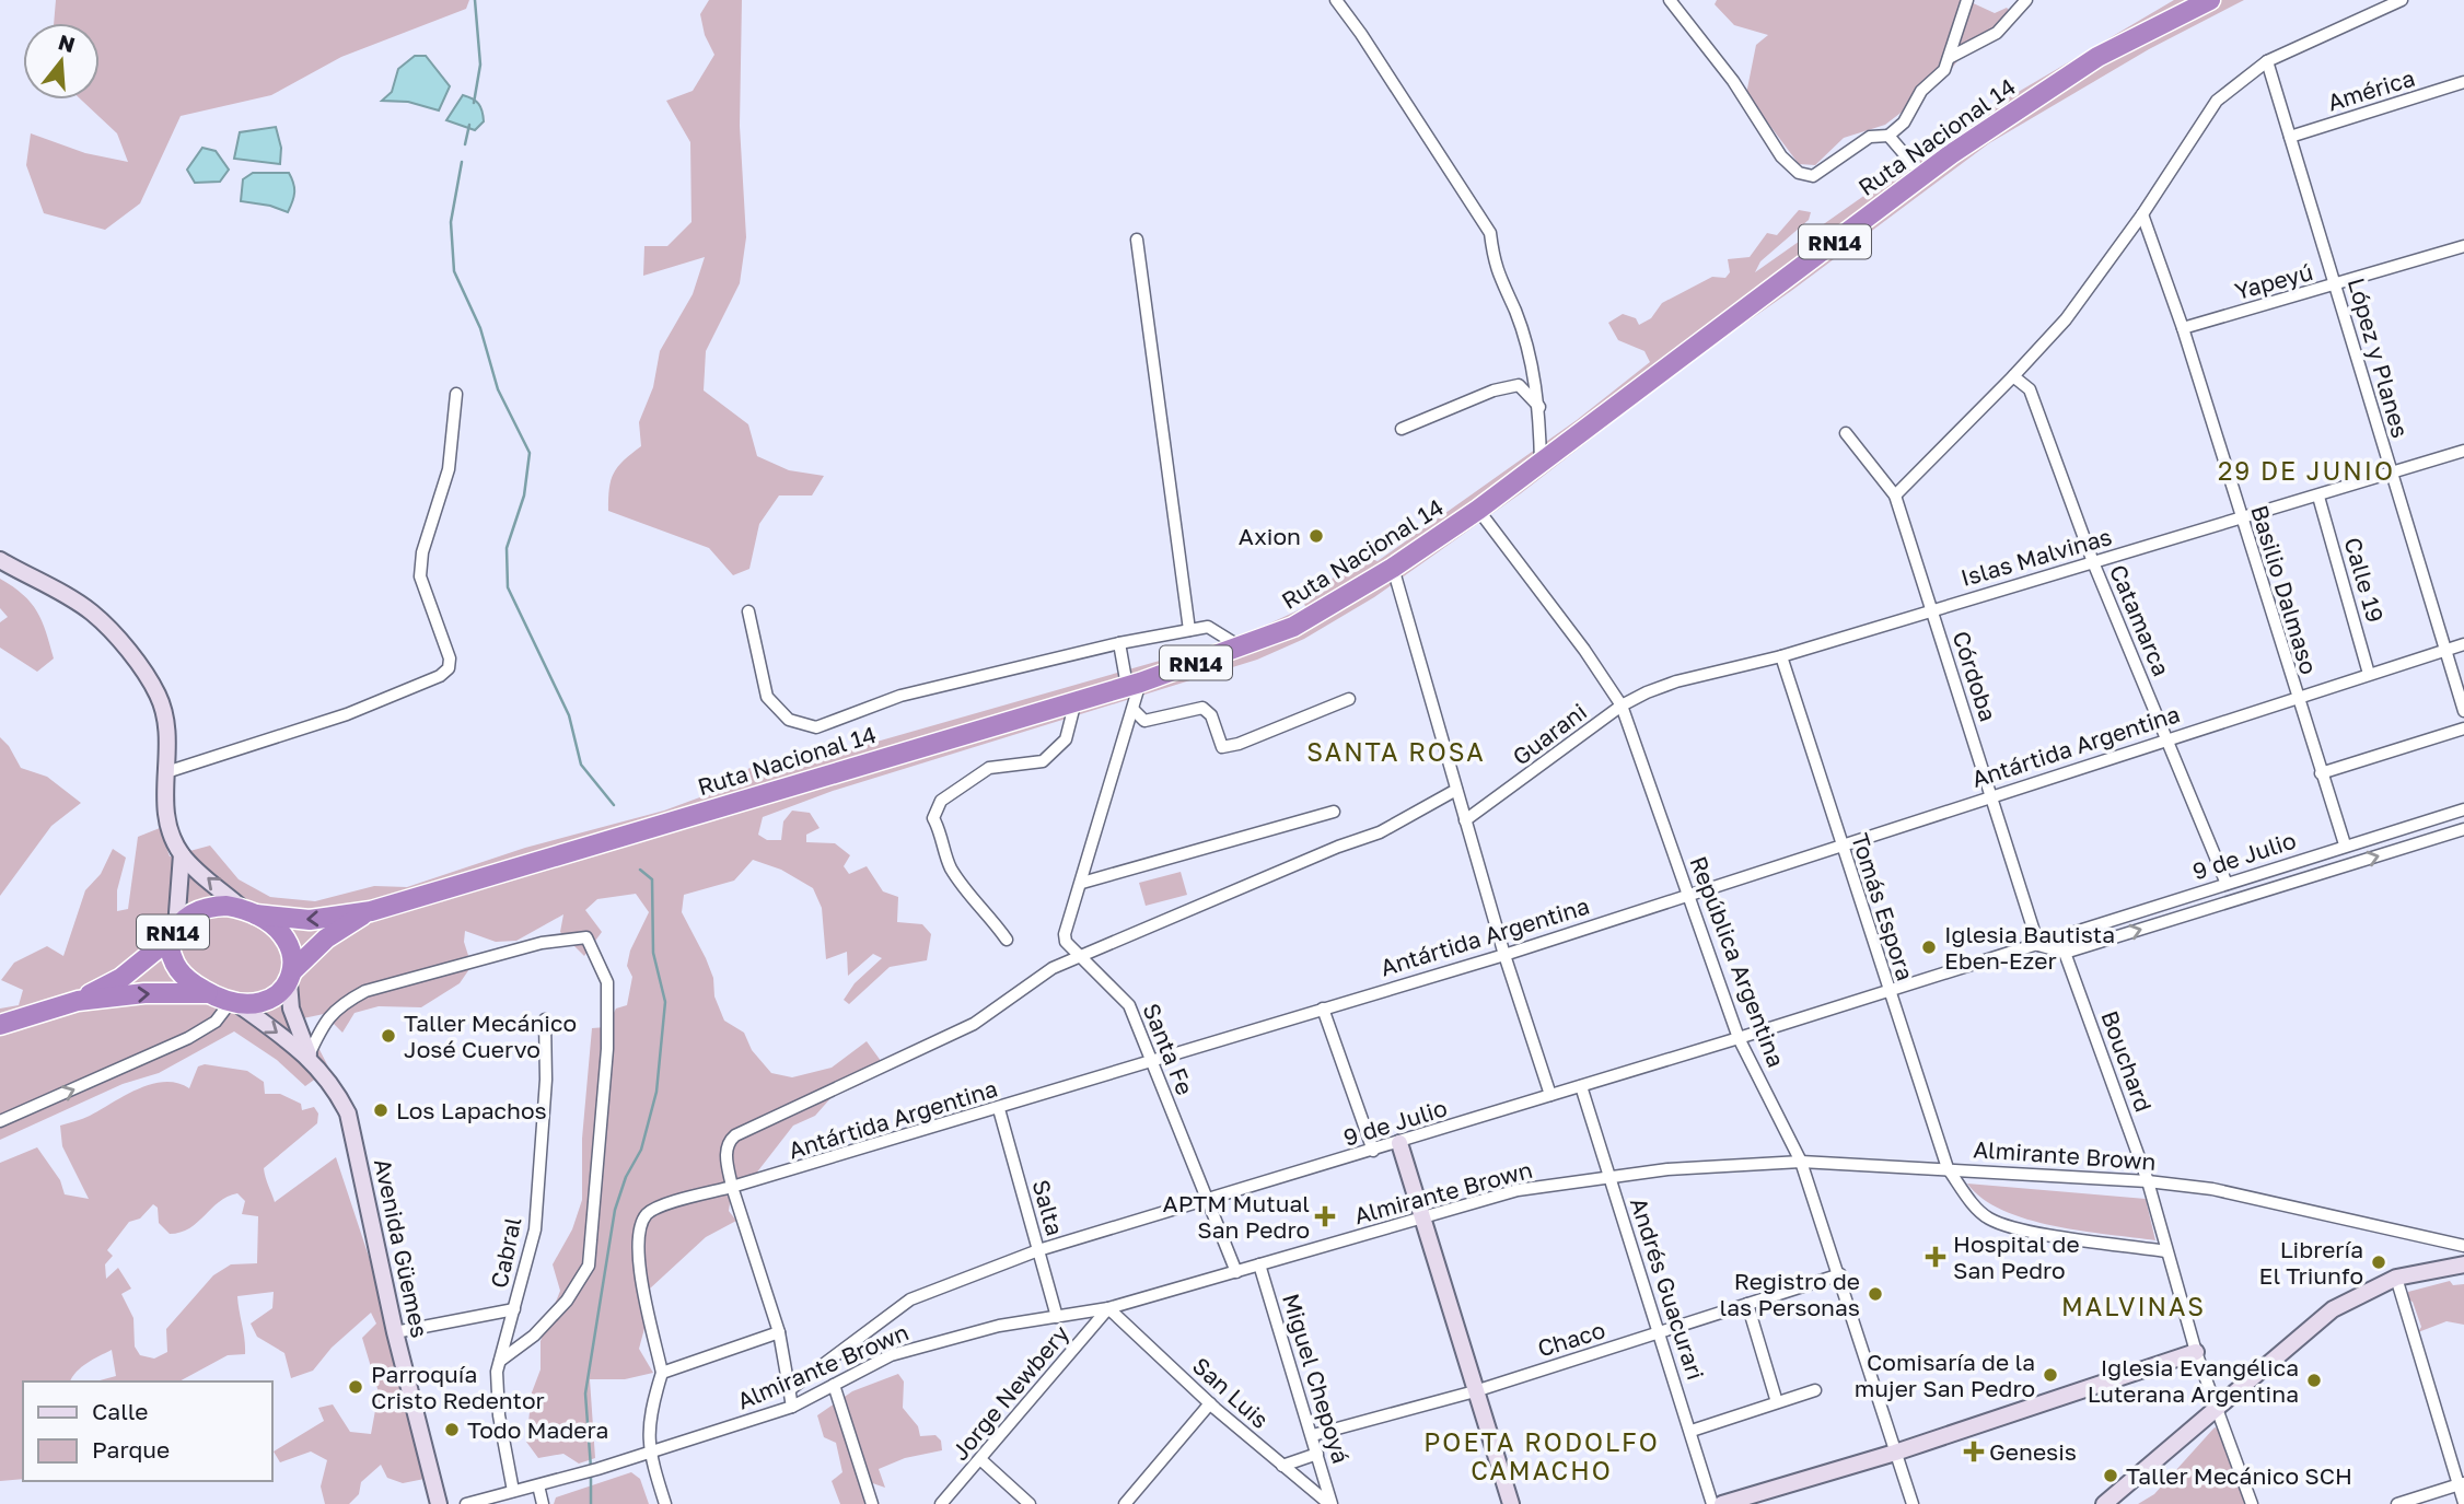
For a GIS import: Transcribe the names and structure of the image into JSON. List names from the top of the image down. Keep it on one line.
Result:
{"streets":{"highway":["Ruta Nacional 14","RN14"],"main road":["Avenida Güemes"],"street":["América","Yapeyú","López y Planes","Islas Malvinas","Calle 19","Basilio Dalmaso","Catamarca","Córdoba","Guarani","Antártida Argentina","9 de Julio","Tomás Espora","República Argentina","Santa Fe","Bouchard","Almirante Brown","Salta","Cabral","Andrés Guacurari","Chaco","Miguel Chepoyá","Jorge Newbery","San Luis"]},"crossings":[["América","López y Planes"],["Ruta Nacional 14","RN14"],["Ruta Nacional 14","República Argentina"],["Ruta Nacional 14","Avenida Güemes"],["RN14","Avenida Güemes"],["Yapeyú","López y Planes"],["Yapeyú","Basilio Dalmaso"],["López y Planes","Islas Malvinas"],["López y Planes","Antártida Argentina"],["Islas Malvinas","Calle 19"],["Islas Malvinas","Basilio Dalmaso"],["Islas Malvinas","Catamarca"],["Islas Malvinas","Córdoba"],["Islas Malvinas","Guarani"],["Islas Malvinas","Tomás Espora"],["Islas Malvinas","República Argentina"],["Calle 19","Antártida Argentina"],["Basilio Dalmaso","Antártida Argentina"],["Basilio Dalmaso","9 de Julio"],["Catamarca","Antártida Argentina"],["Catamarca","9 de Julio"],["Córdoba","Antártida Argentina"],["Córdoba","9 de Julio"],["Guarani","República Argentina"],["Antártida Argentina","Tomás Espora"],["Antártida Argentina","República Argentina"],["Antártida Argentina","Santa Fe"],["Antártida Argentina","Salta"],["9 de Julio","Tomás Espora"],["9 de Julio","República Argentina"],["9 de Julio","Santa Fe"],["9 de Julio","Bouchard"],["9 de Julio","Salta"],["9 de Julio","Andrés Guacurari"],["Tomás Espora","Bouchard"],["Tomás Espora","Almirante Brown"],["República Argentina","Almirante Brown"],["República Argentina","Chaco"],["Santa Fe","Almirante Brown"],["Bouchard","Almirante Brown"],["Almirante Brown","Salta"],["Almirante Brown","Cabral"],["Almirante Brown","Andrés Guacurari"],["Almirante Brown","Miguel Chepoyá"],["Almirante Brown","Jorge Newbery"],["Almirante Brown","San Luis"],["Andrés Guacurari","Chaco"],["Chaco","Miguel Chepoyá"],["Miguel Chepoyá","San Luis"],["Jorge Newbery","San Luis"]],"districts":["29 DE JUNIO","SANTA ROSA","MALVINAS","POETA RODOLFO CAMACHO"],"places":{"other":["Axion","Iglesia Bautista Eben-Ezer","Taller Mecánico José Cuervo","Los Lapachos","Librería El Triunfo","Registro de las Personas","Comisaría de la mujer San Pedro","Iglesia Evangélica Luterana Argentina","Parroquía Cristo Redentor","Todo Madera","Taller Mecánico SCH"],"health":["APTM Mutual San Pedro","Hospital de San Pedro","Genesis"]},"legend":["Calle","Parque"],"north":"top"}
